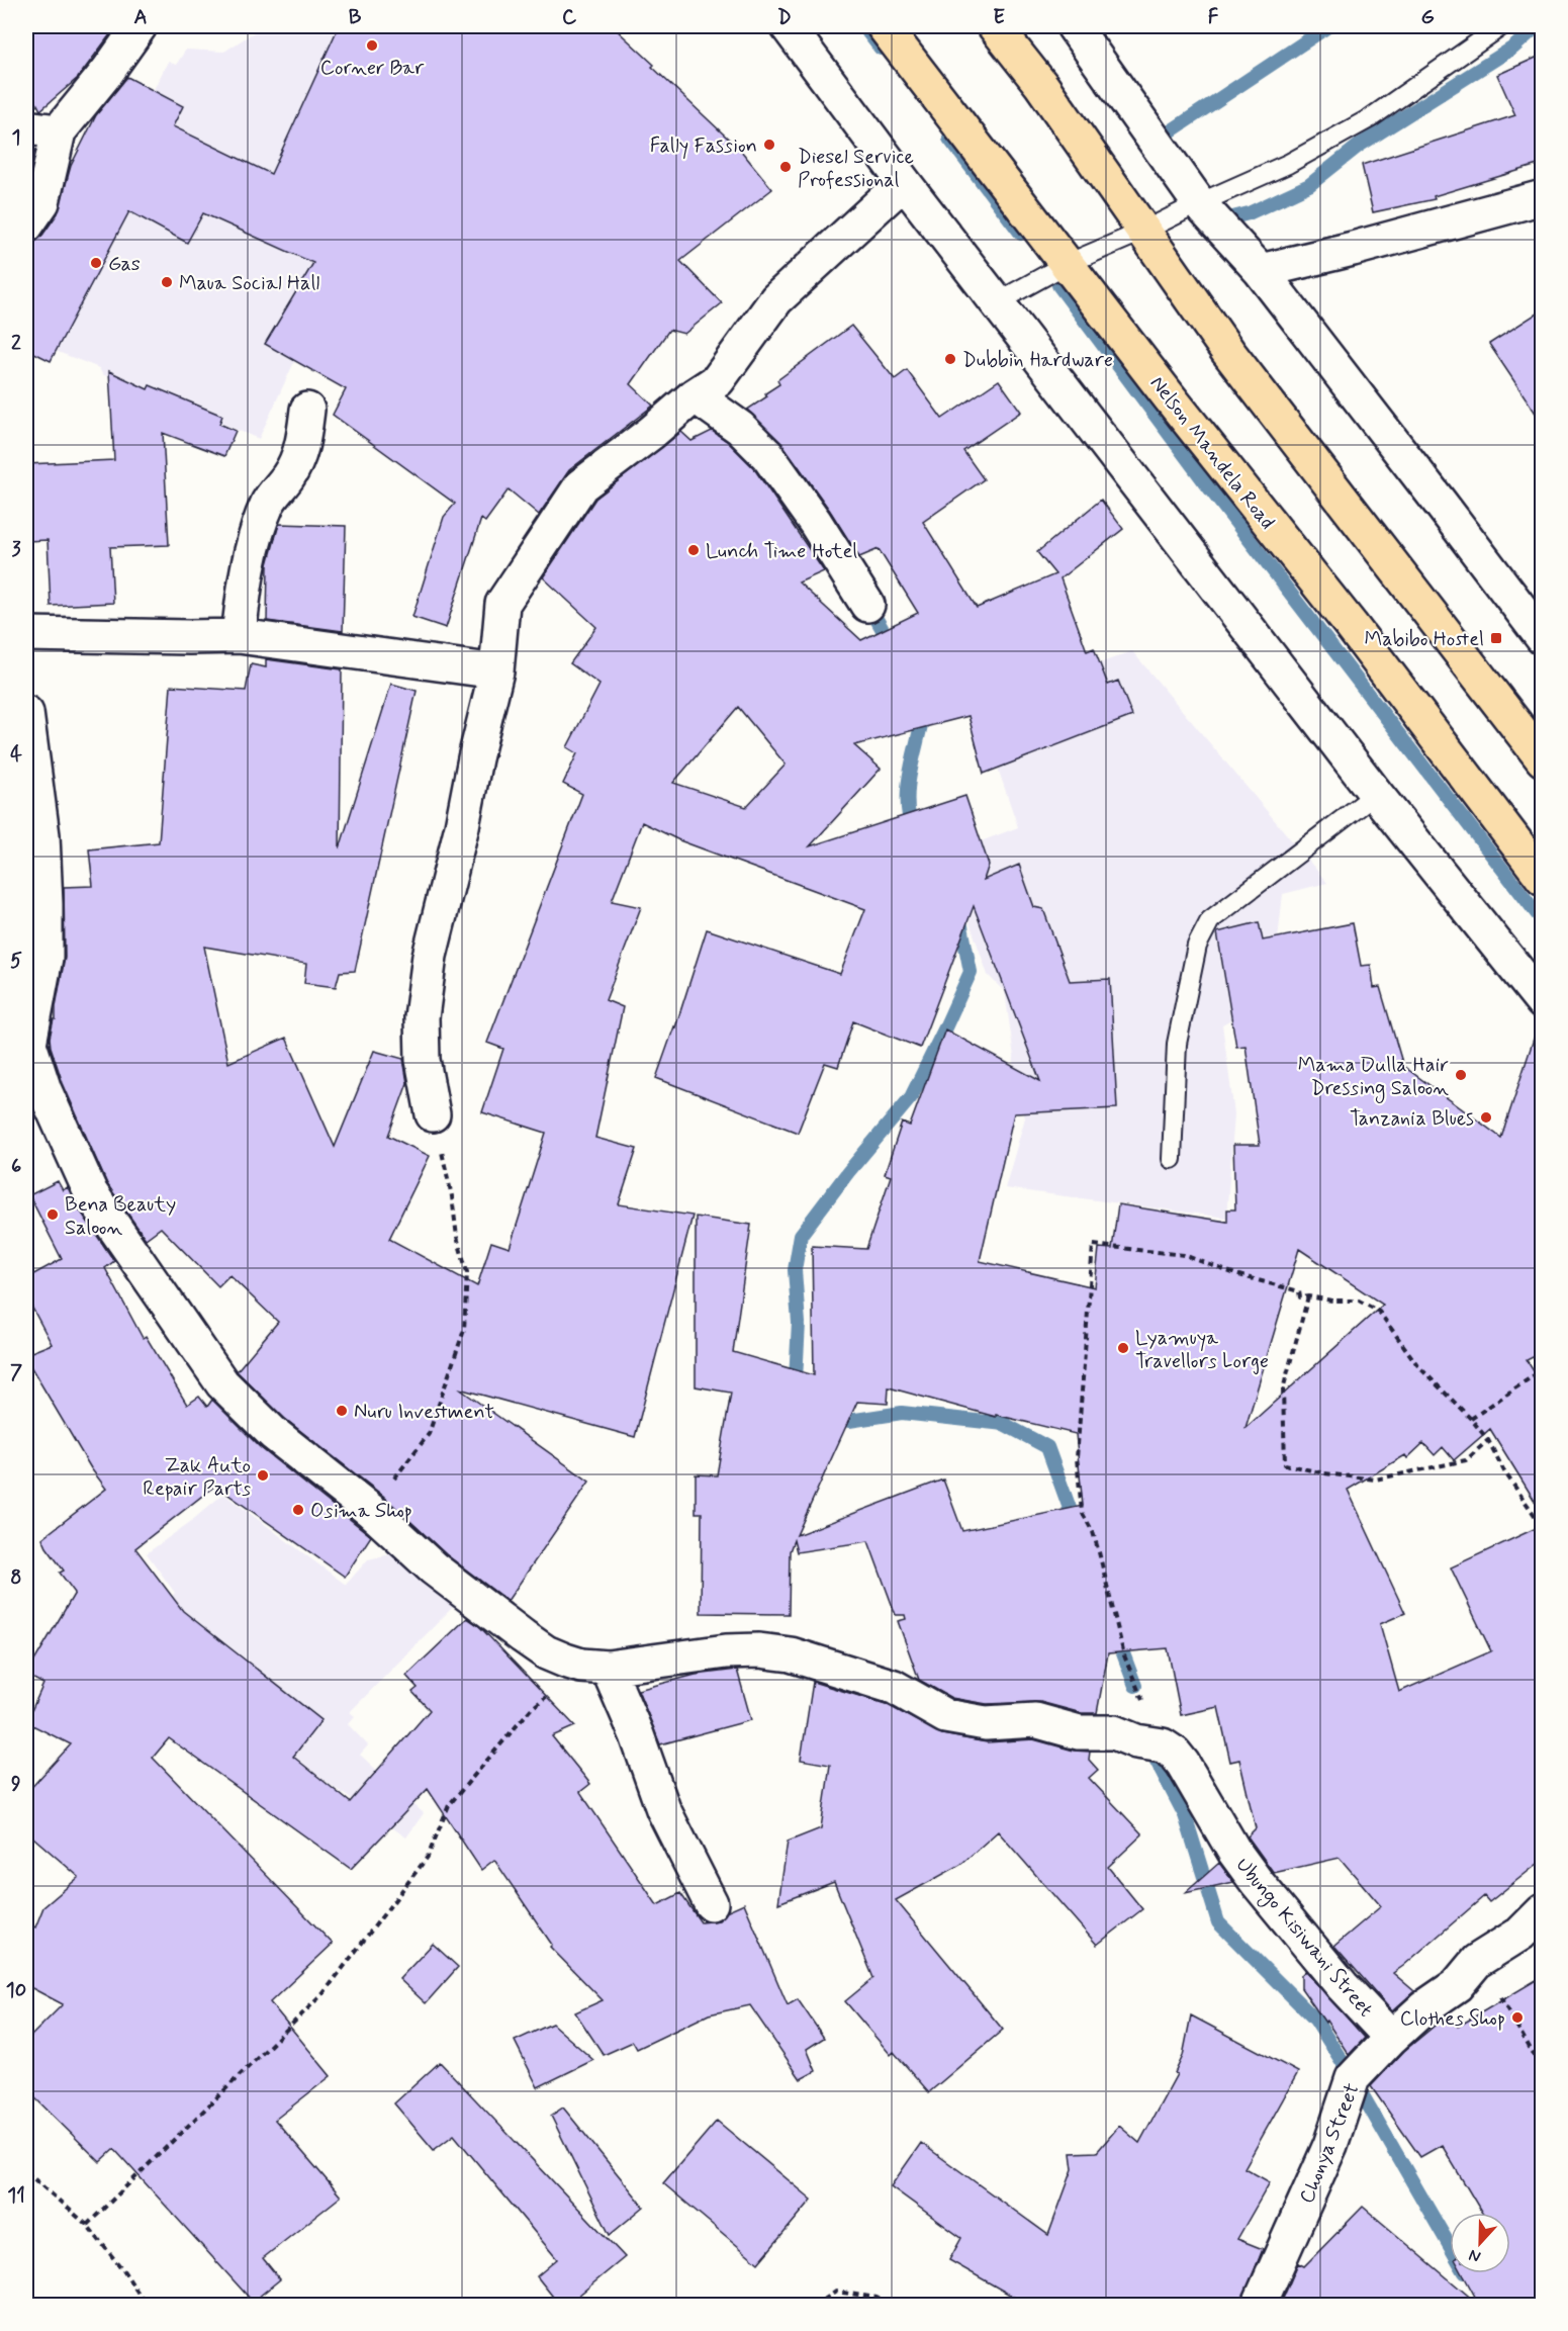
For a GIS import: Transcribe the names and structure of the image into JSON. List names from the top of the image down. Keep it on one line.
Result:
{"streets":{"main road":["Nelson Mandela Road"],"street":["Ubungo Kisiwani Street","Chonya Street"]},"crossings":[["Ubungo Kisiwani Street","Chonya Street"]],"places":{"other":["Corner Bar","Fally Fassion","Diesel Service Professional","Gas","Maua Social Hall","Dubbin Hardware","Lunch Time Hotel","Mama Dulla Hair Dressing Saloon","Tanzania Blues","Bena Beauty Saloon","Lyamuya Travellors Lorge","Nuru Investment","Zak Auto Repair Parts","Osima Shop","Clothes Shop"],"transit":["Mabibo Hostel"]},"north":"bottom","grid":{"columns":["A","B","C","D","E","F","G"],"rows":["1","2","3","4","5","6","7","8","9","10","11"]}}
